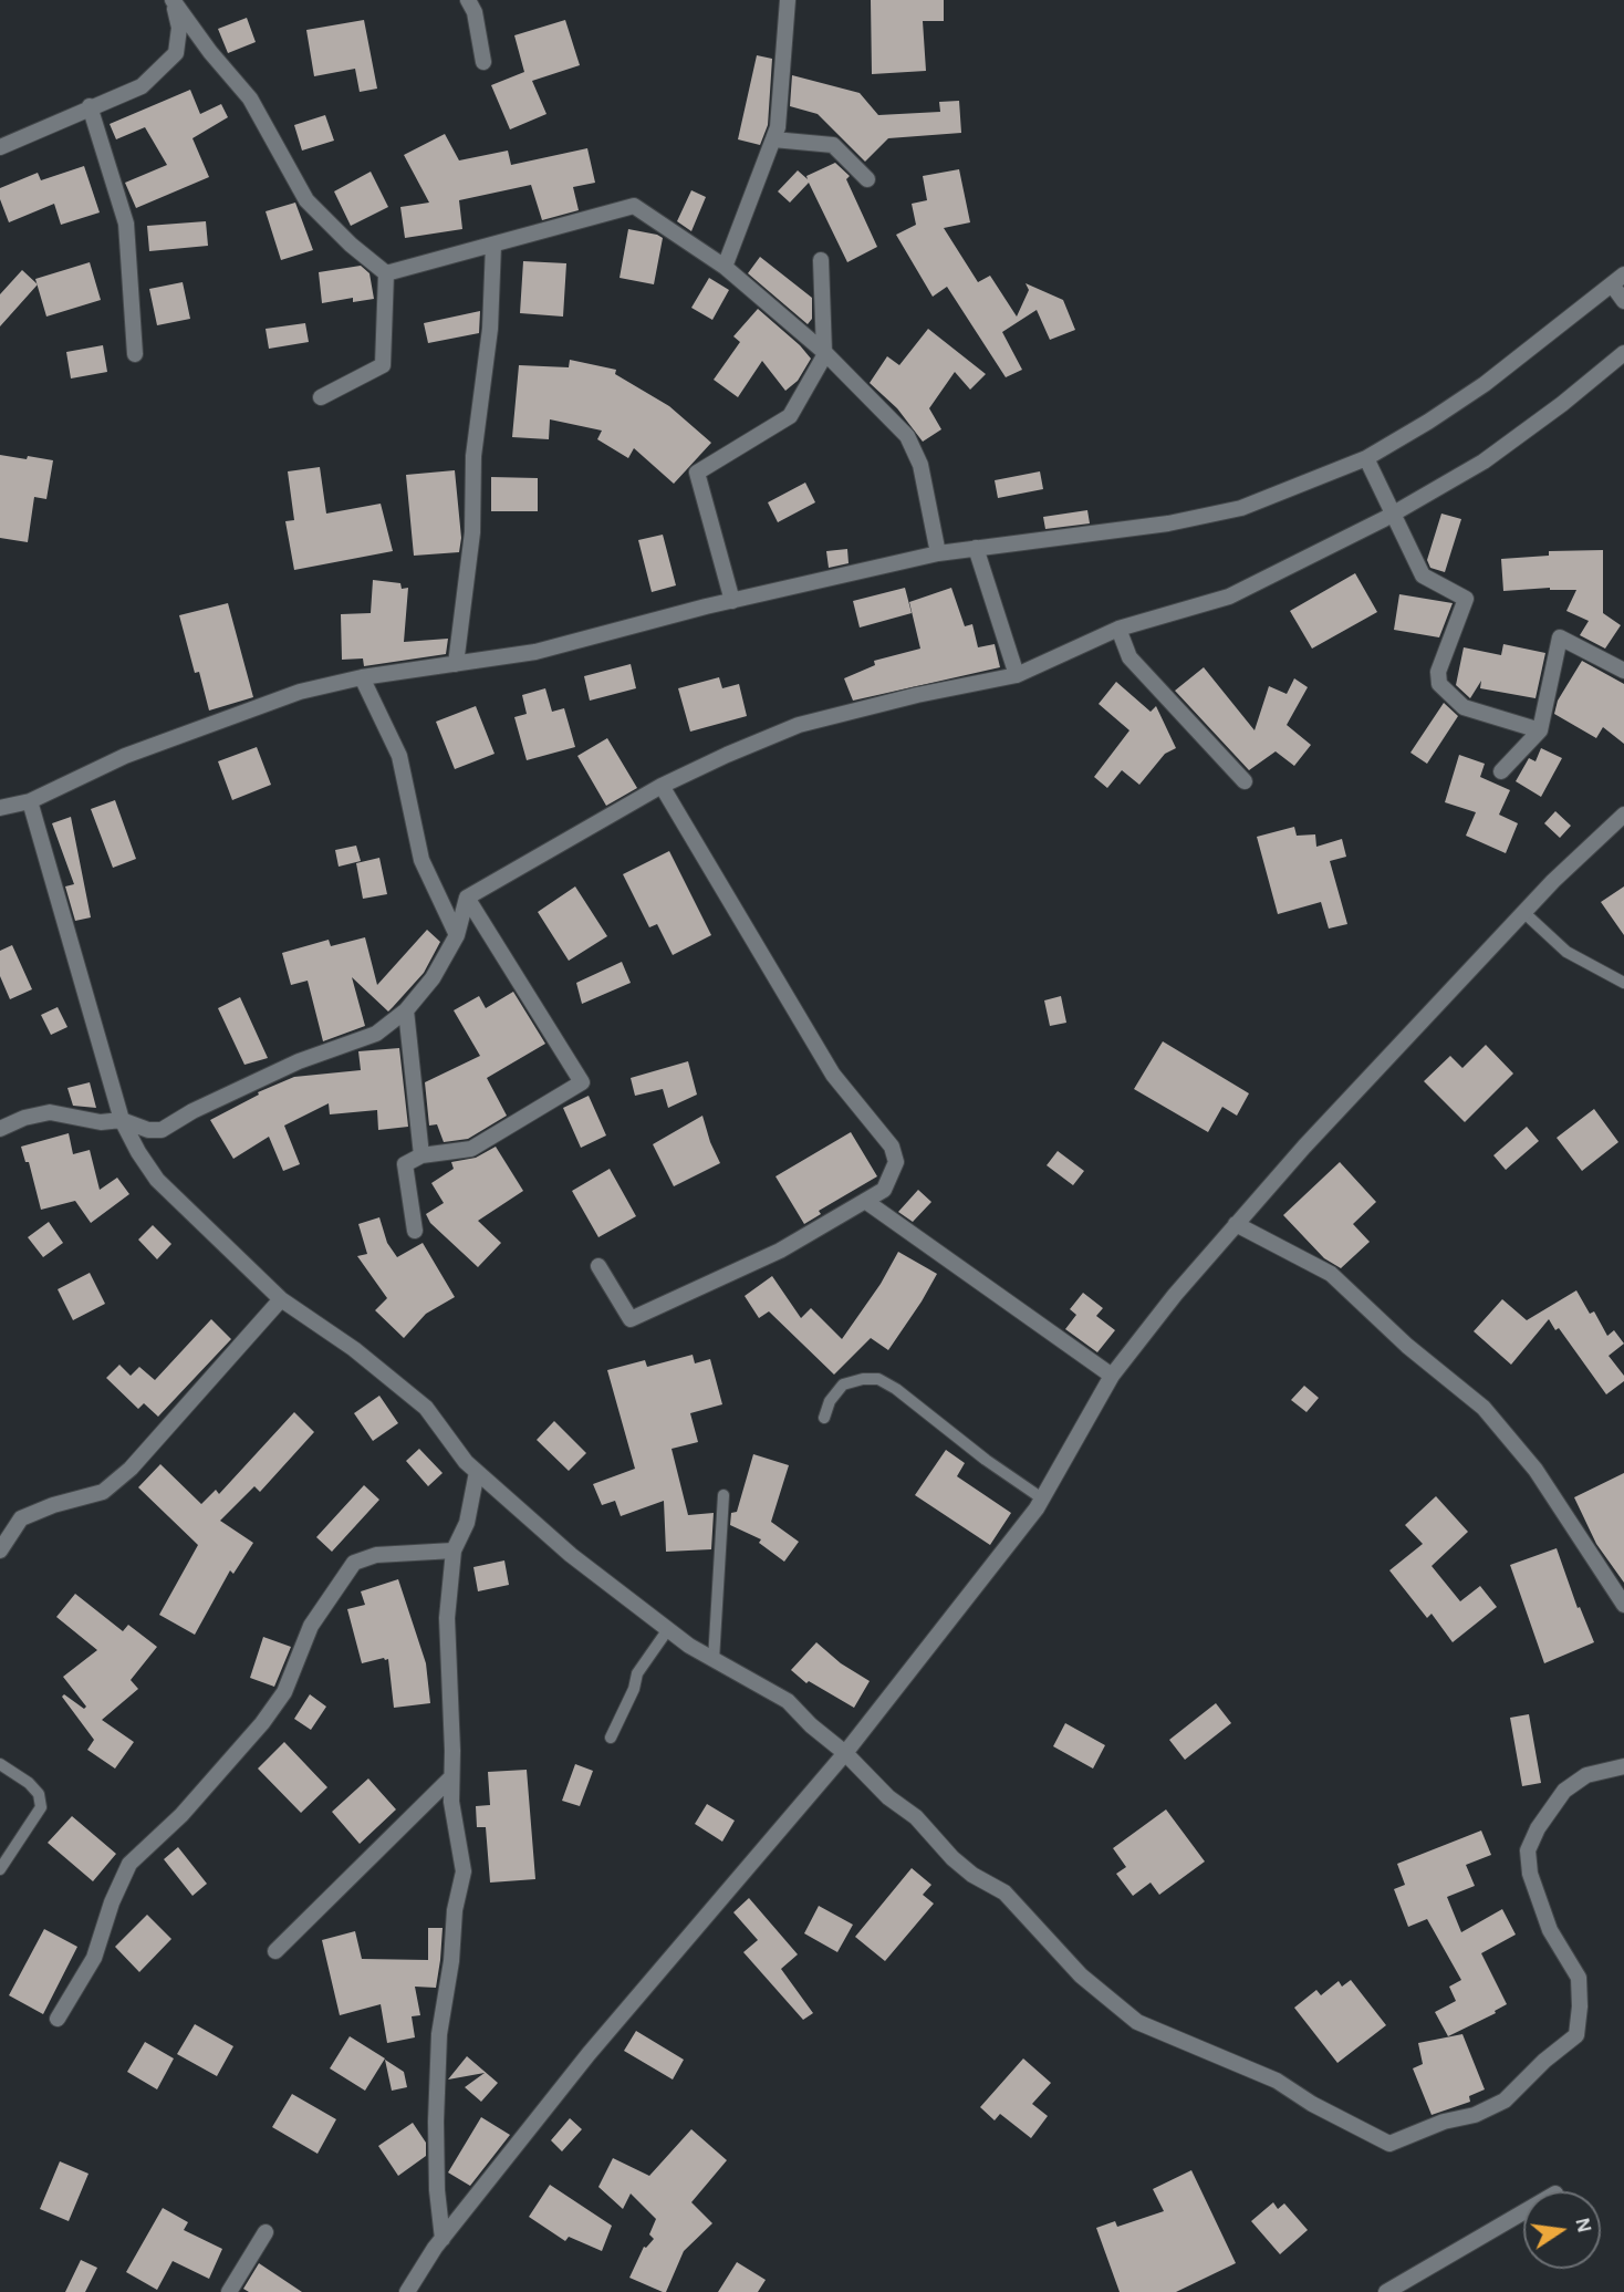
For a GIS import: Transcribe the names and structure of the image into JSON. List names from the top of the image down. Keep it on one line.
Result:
{"north":"right"}
